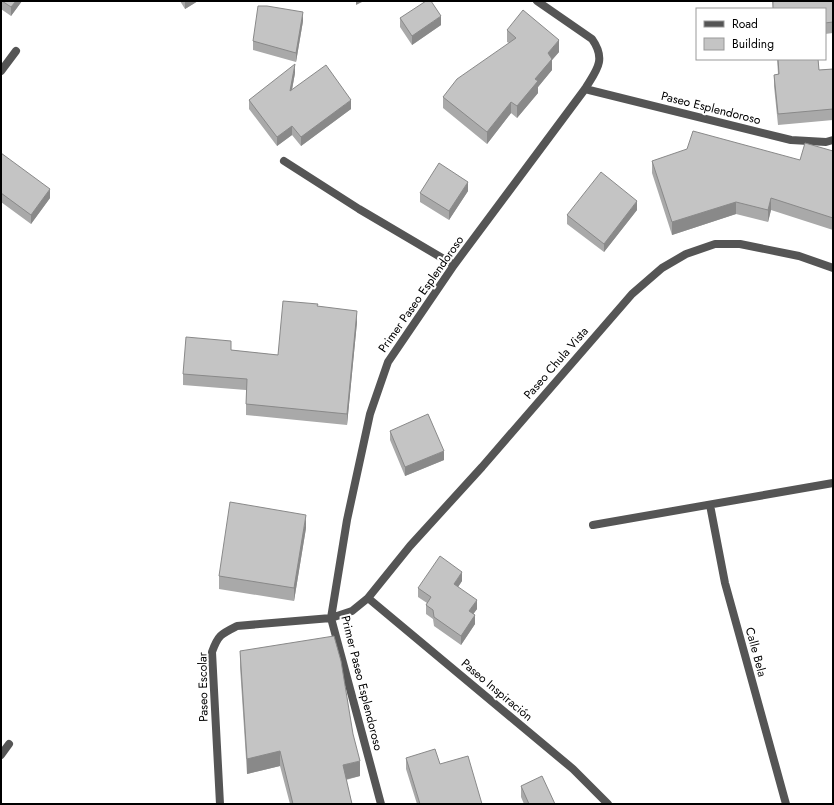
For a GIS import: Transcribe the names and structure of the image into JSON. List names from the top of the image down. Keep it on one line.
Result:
{"streets":{"street":["Paseo Esplendoroso","Primer Paseo Esplendoroso","Paseo Chula Vista","Calle Bela","Paseo Escolar","Paseo Inspiración"]},"crossings":[["Paseo Esplendoroso","Primer Paseo Esplendoroso"],["Primer Paseo Esplendoroso","Paseo Escolar"],["Paseo Chula Vista","Paseo Escolar"],["Paseo Chula Vista","Paseo Inspiración"]],"legend":["Road","Building"]}
